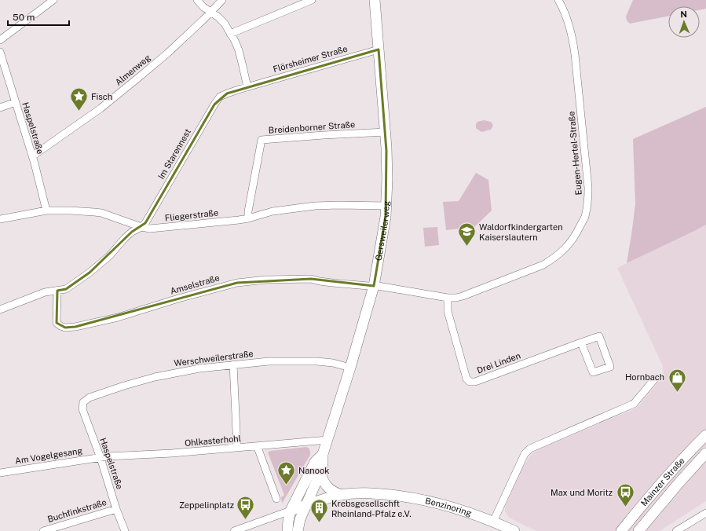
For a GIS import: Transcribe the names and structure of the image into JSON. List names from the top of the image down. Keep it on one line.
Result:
{"streets":{"street":["Flörsheimer Straße","Almenweg","Breidenborner Straße","Haspelstraße","Eugen-Hertel-Straße","Im Starennest","Fliegerstraße","Gersweilerweg","Amselstraße","Werschweilerstraße","Drei Linden","Ohlkasterhohl","Am Vogelgesang","Mainzer Straße","Benzinoring","Buchfinkstraße"]},"crossings":[["Flörsheimer Straße","Im Starennest"],["Flörsheimer Straße","Gersweilerweg"],["Almenweg","Haspelstraße"],["Breidenborner Straße","Fliegerstraße"],["Breidenborner Straße","Gersweilerweg"],["Haspelstraße","Fliegerstraße"],["Haspelstraße","Werschweilerstraße"],["Haspelstraße","Ohlkasterhohl"],["Haspelstraße","Am Vogelgesang"],["Haspelstraße","Buchfinkstraße"],["Eugen-Hertel-Straße","Gersweilerweg"],["Eugen-Hertel-Straße","Amselstraße"],["Eugen-Hertel-Straße","Drei Linden"],["Im Starennest","Fliegerstraße"],["Im Starennest","Amselstraße"],["Fliegerstraße","Gersweilerweg"],["Gersweilerweg","Amselstraße"],["Gersweilerweg","Werschweilerstraße"],["Gersweilerweg","Ohlkasterhohl"],["Gersweilerweg","Benzinoring"],["Ohlkasterhohl","Am Vogelgesang"]],"places":{"place":["Fisch","Nanook"],"school or university":["Waldorfkindergarten Kaiserslautern"],"shop":["Hornbach"],"bus stop":["Max und Moritz","Zeppelinplatz"],"building":["Krebsgesellschft Rheinland-Pfalz e.V."]},"scale_bar":"50 m","north":"top"}
